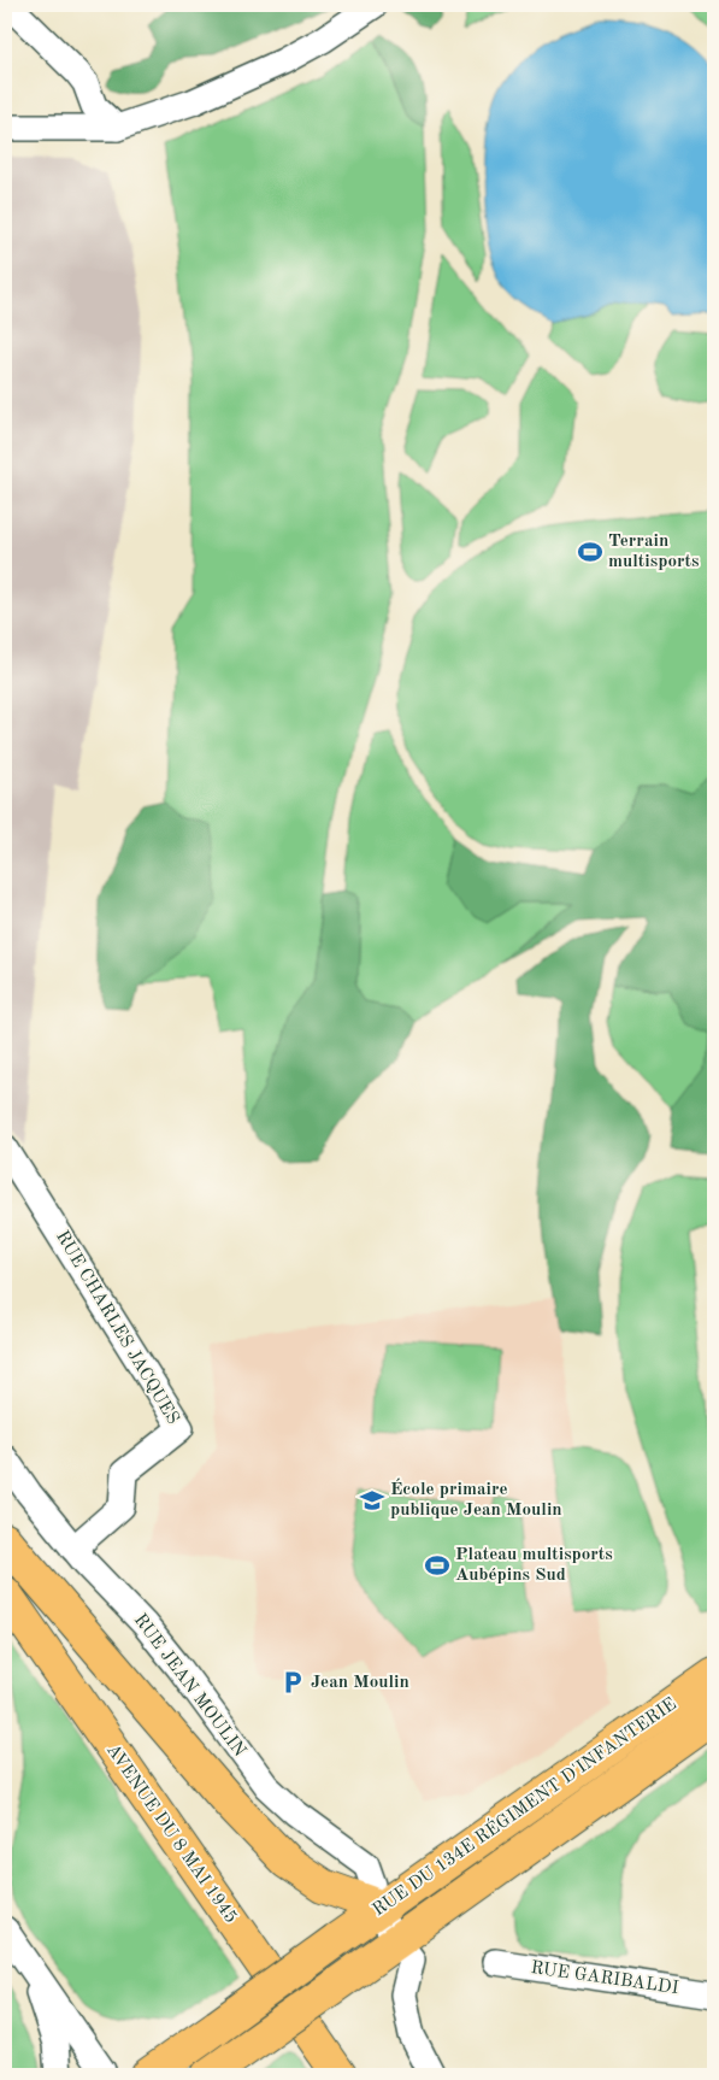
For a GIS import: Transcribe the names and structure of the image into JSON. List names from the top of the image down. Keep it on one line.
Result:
{"streets":{"main road":["RUE DU 134E RÉGIMENT D'INFANTERIE","AVENUE DU 8 MAI 1945"],"street":["RUE CHARLES JACQUES","RUE JEAN MOULIN","RUE GARIBALDI"]},"crossings":[["RUE CHARLES JACQUES","RUE JEAN MOULIN"],["RUE JEAN MOULIN","RUE DU 134E RÉGIMENT D'INFANTERIE"]],"places":{"sports":["Terrain multisports","Plateau multisports Aubépins Sud"],"school or university":["École primaire publique Jean Moulin"],"parking":["Jean Moulin"]}}
